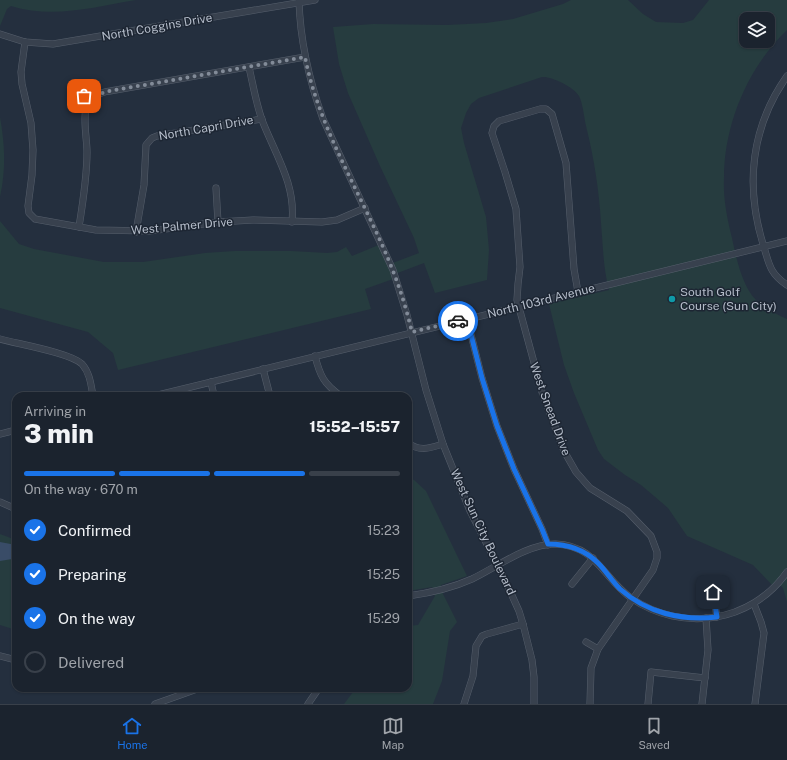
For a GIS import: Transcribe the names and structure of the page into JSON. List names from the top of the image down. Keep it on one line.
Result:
{"streets":{"street":["North Coggins Drive","North Capri Drive","West Palmer Drive","North 103rd Avenue","West Snead Drive","West Sun City Boulevard"]},"crossings":[["North Coggins Drive","West Palmer Drive"],["North Coggins Drive","West Sun City Boulevard"],["North Capri Drive","West Palmer Drive"],["West Palmer Drive","West Sun City Boulevard"],["North 103rd Avenue","West Snead Drive"],["North 103rd Avenue","West Sun City Boulevard"]],"places":["South Golf Course (Sun City)"],"page":{"heading":["3 min","Arriving in","15:52–15:57"],"bar":"On the way · 670 m","list":[["Confirmed","15:23"],["Preparing","15:25"],["On the way","15:29"],"Delivered"],"tabs":["Home","Map","Saved"]}}
